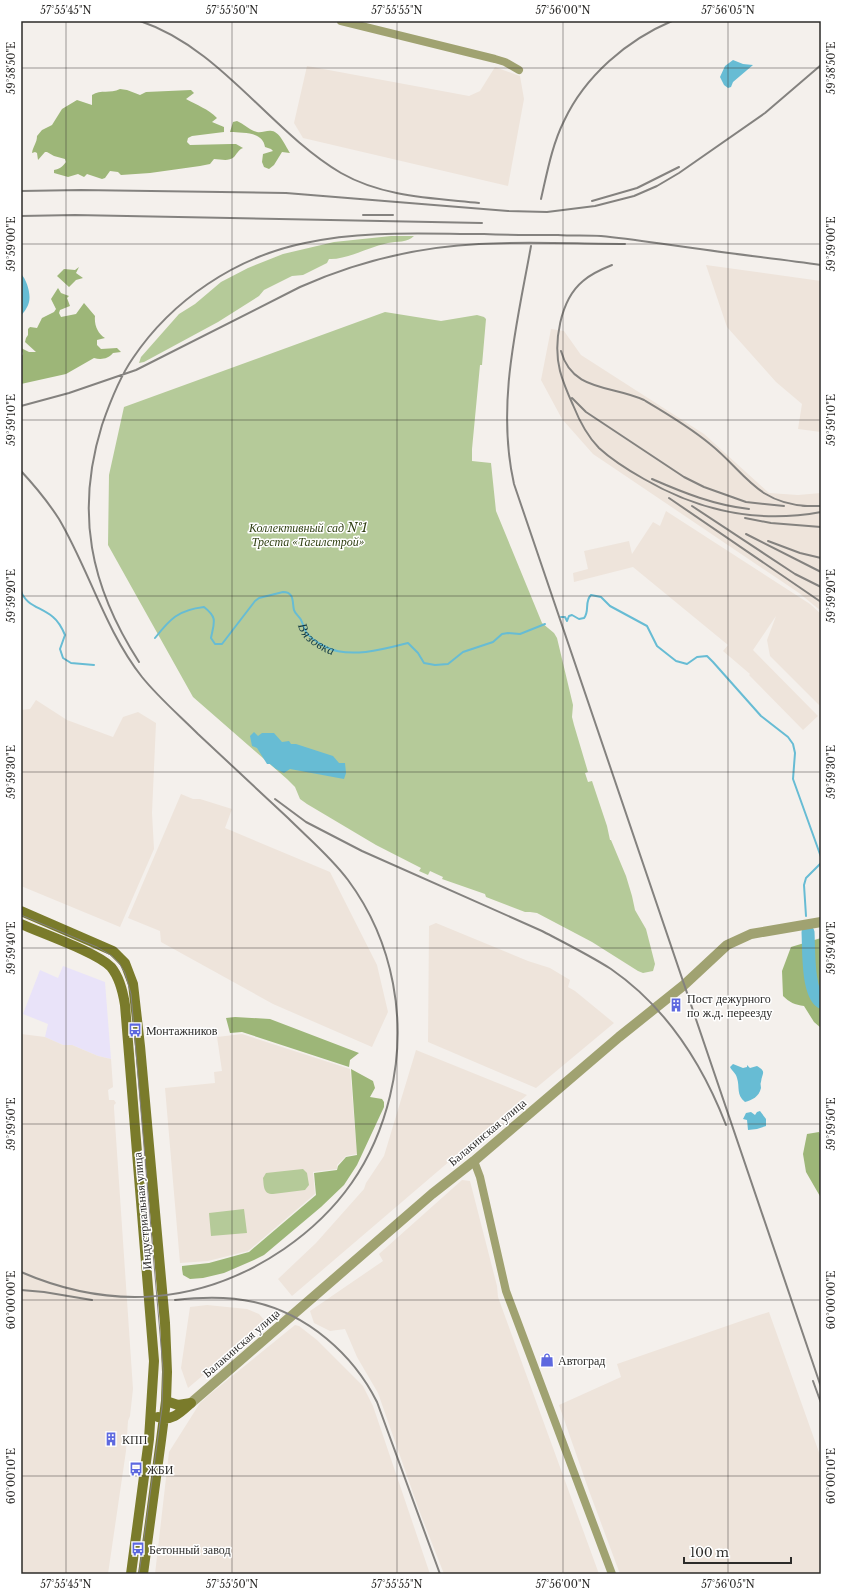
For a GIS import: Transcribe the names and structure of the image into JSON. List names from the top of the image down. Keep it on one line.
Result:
{"streets":{"main road":["Индустриальная улица"],"street":["Балакинская улица"]},"water":["Вязовка"],"parks":["Коллективный сад №1 Треста «Тагилстрой»"],"places":{"building":["Пост дежурного по ж.д. переезду","КПП"],"bus stop":["Монтажников","ЖБИ","Бетонный завод"],"shop":["Автоград"]},"scale_bar":"100 m","coordinates":["57°55'45\"N","57°55'50\"N","57°55'55\"N","57°56'00\"N","57°56'05\"N","59°58'50\"E","59°59'00\"E","59°59'10\"E","59°59'20\"E","59°59'30\"E","59°59'40\"E","59°59'50\"E","60°00'00\"E","60°00'10\"E"]}
